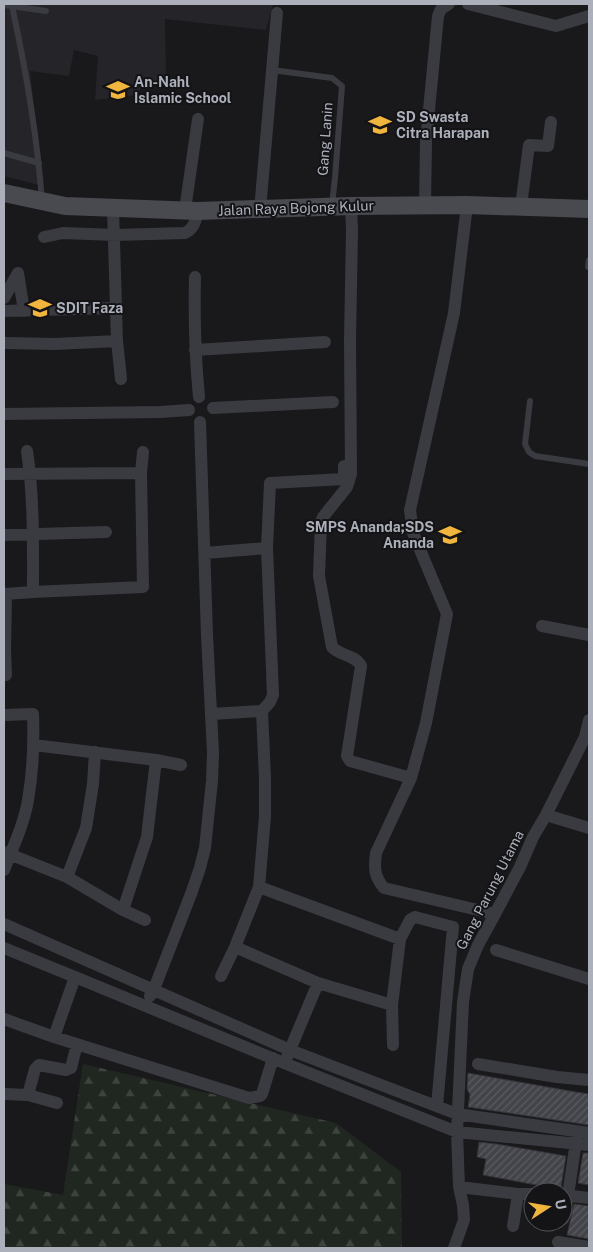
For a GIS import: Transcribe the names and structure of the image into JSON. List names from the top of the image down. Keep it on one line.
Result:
{"streets":{"main road":["Jalan Raya Bojong Kulur"],"street":["Gang Parung Utama"],"lane":["Gang Lanin"]},"crossings":[["Gang Lanin","Jalan Raya Bojong Kulur"]],"places":{"school or university":["An-Nahl Islamic School","SD Swasta Citra Harapan","SDIT Faza","SMPS Ananda;SDS Ananda"]},"north":"right"}
